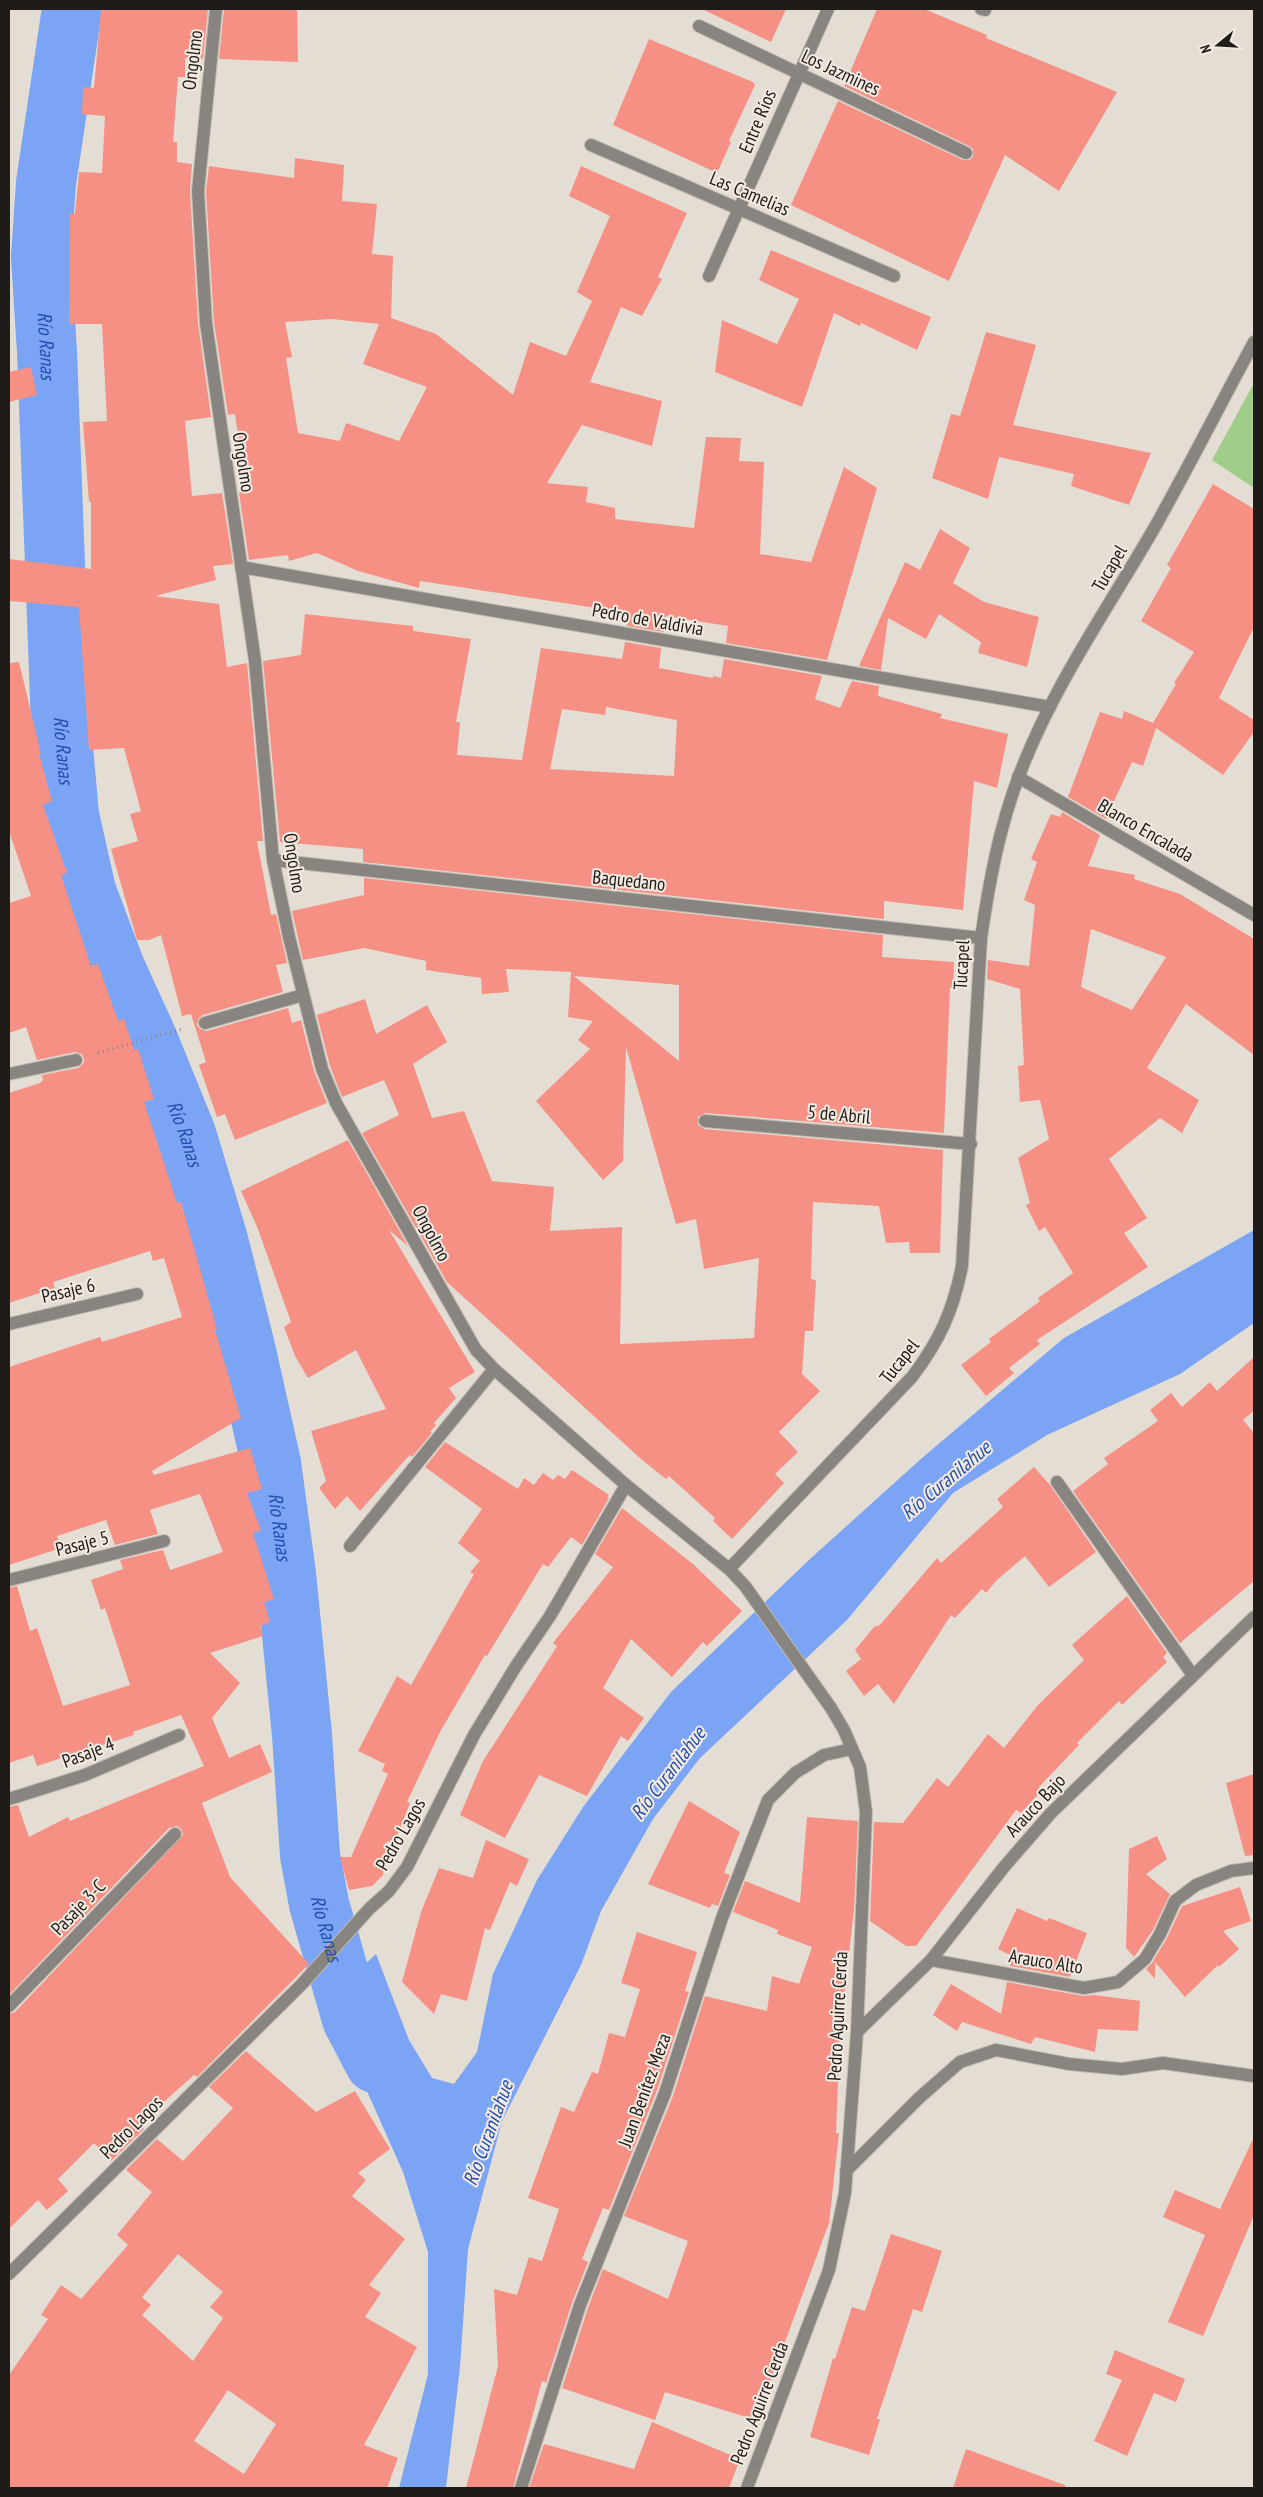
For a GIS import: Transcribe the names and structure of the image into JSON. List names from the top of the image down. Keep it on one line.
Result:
{"streets":{"street":["Ongolmo","Los Jazmines","Entre Ríos","Las Camelias","Tucapel","Pedro de Valdivia","Blanco Encalada","Baquedano","5 de Abril","Pasaje 6","Pasaje 5","Pasaje 4","Arauco Bajo","Pedro Lagos","Pasaje 3-C","Arauco Alto","Pedro Aguirre Cerda","Juan Benítez Meza"]},"crossings":[["Ongolmo","Tucapel"],["Ongolmo","Pedro de Valdivia"],["Ongolmo","Baquedano"],["Ongolmo","Pedro Lagos"],["Ongolmo","Pedro Aguirre Cerda"],["Los Jazmines","Entre Ríos"],["Entre Ríos","Las Camelias"],["Tucapel","Pedro de Valdivia"],["Tucapel","Blanco Encalada"],["Tucapel","Baquedano"],["Tucapel","5 de Abril"],["Tucapel","Pedro Aguirre Cerda"],["Arauco Bajo","Arauco Alto"],["Arauco Bajo","Pedro Aguirre Cerda"],["Pedro Aguirre Cerda","Juan Benítez Meza"]],"water":["Río Ranas","Río Curanilahue"],"north":"left"}
